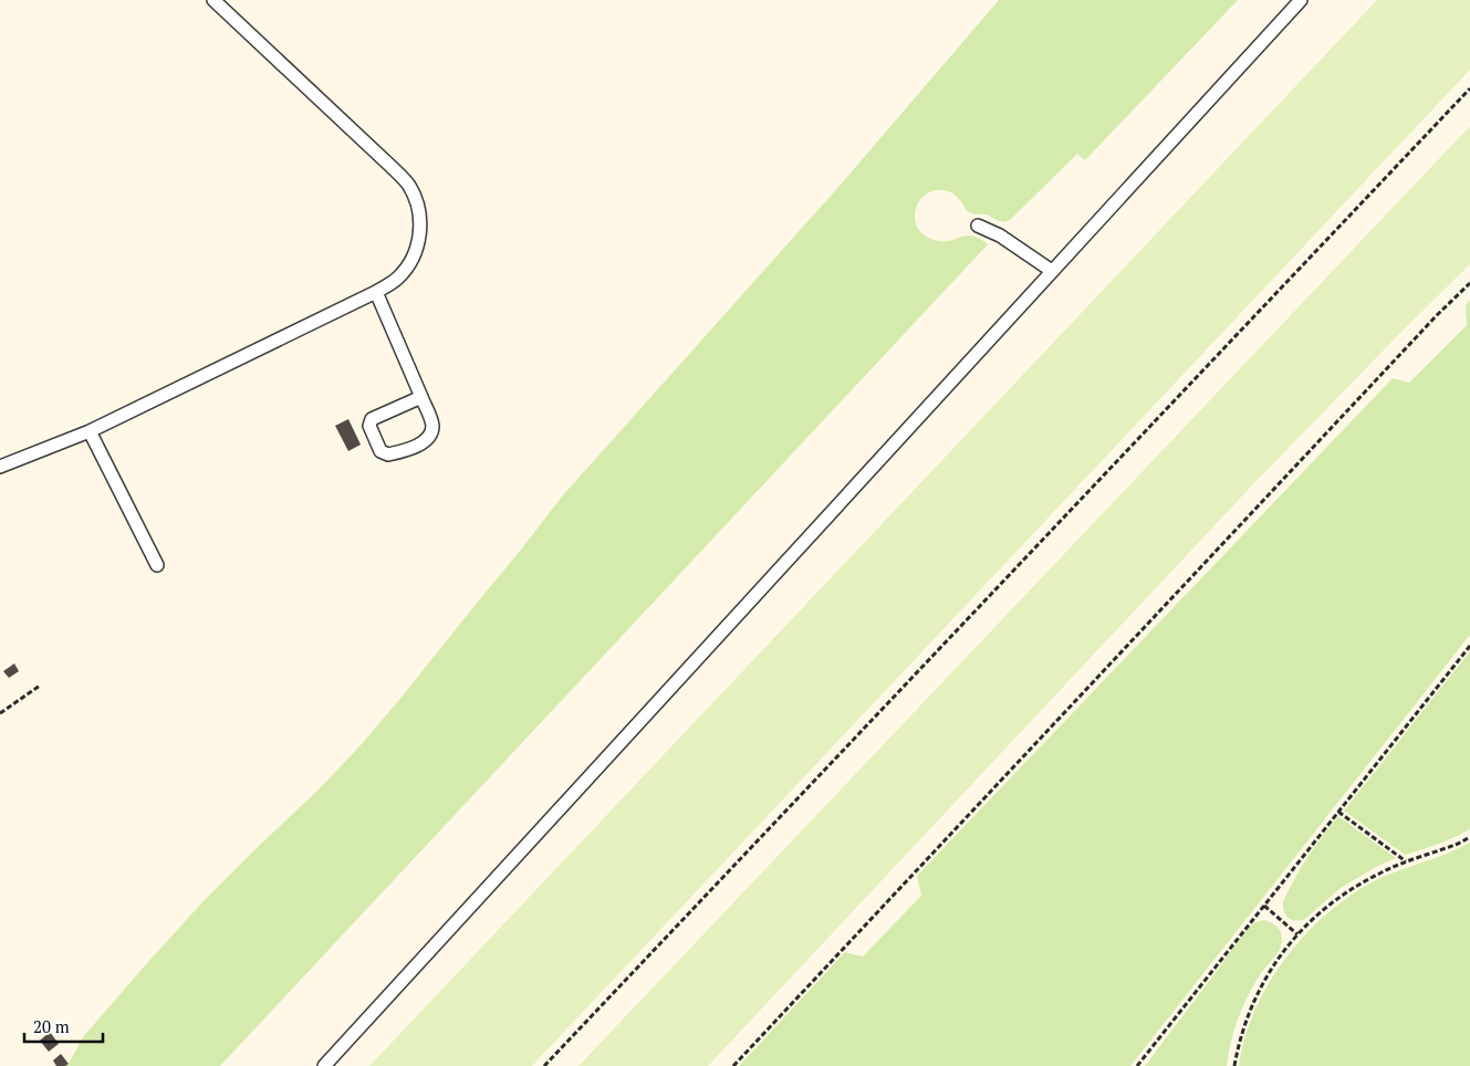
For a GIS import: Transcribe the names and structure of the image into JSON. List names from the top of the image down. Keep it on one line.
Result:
{"scale_bar":"20 m"}
